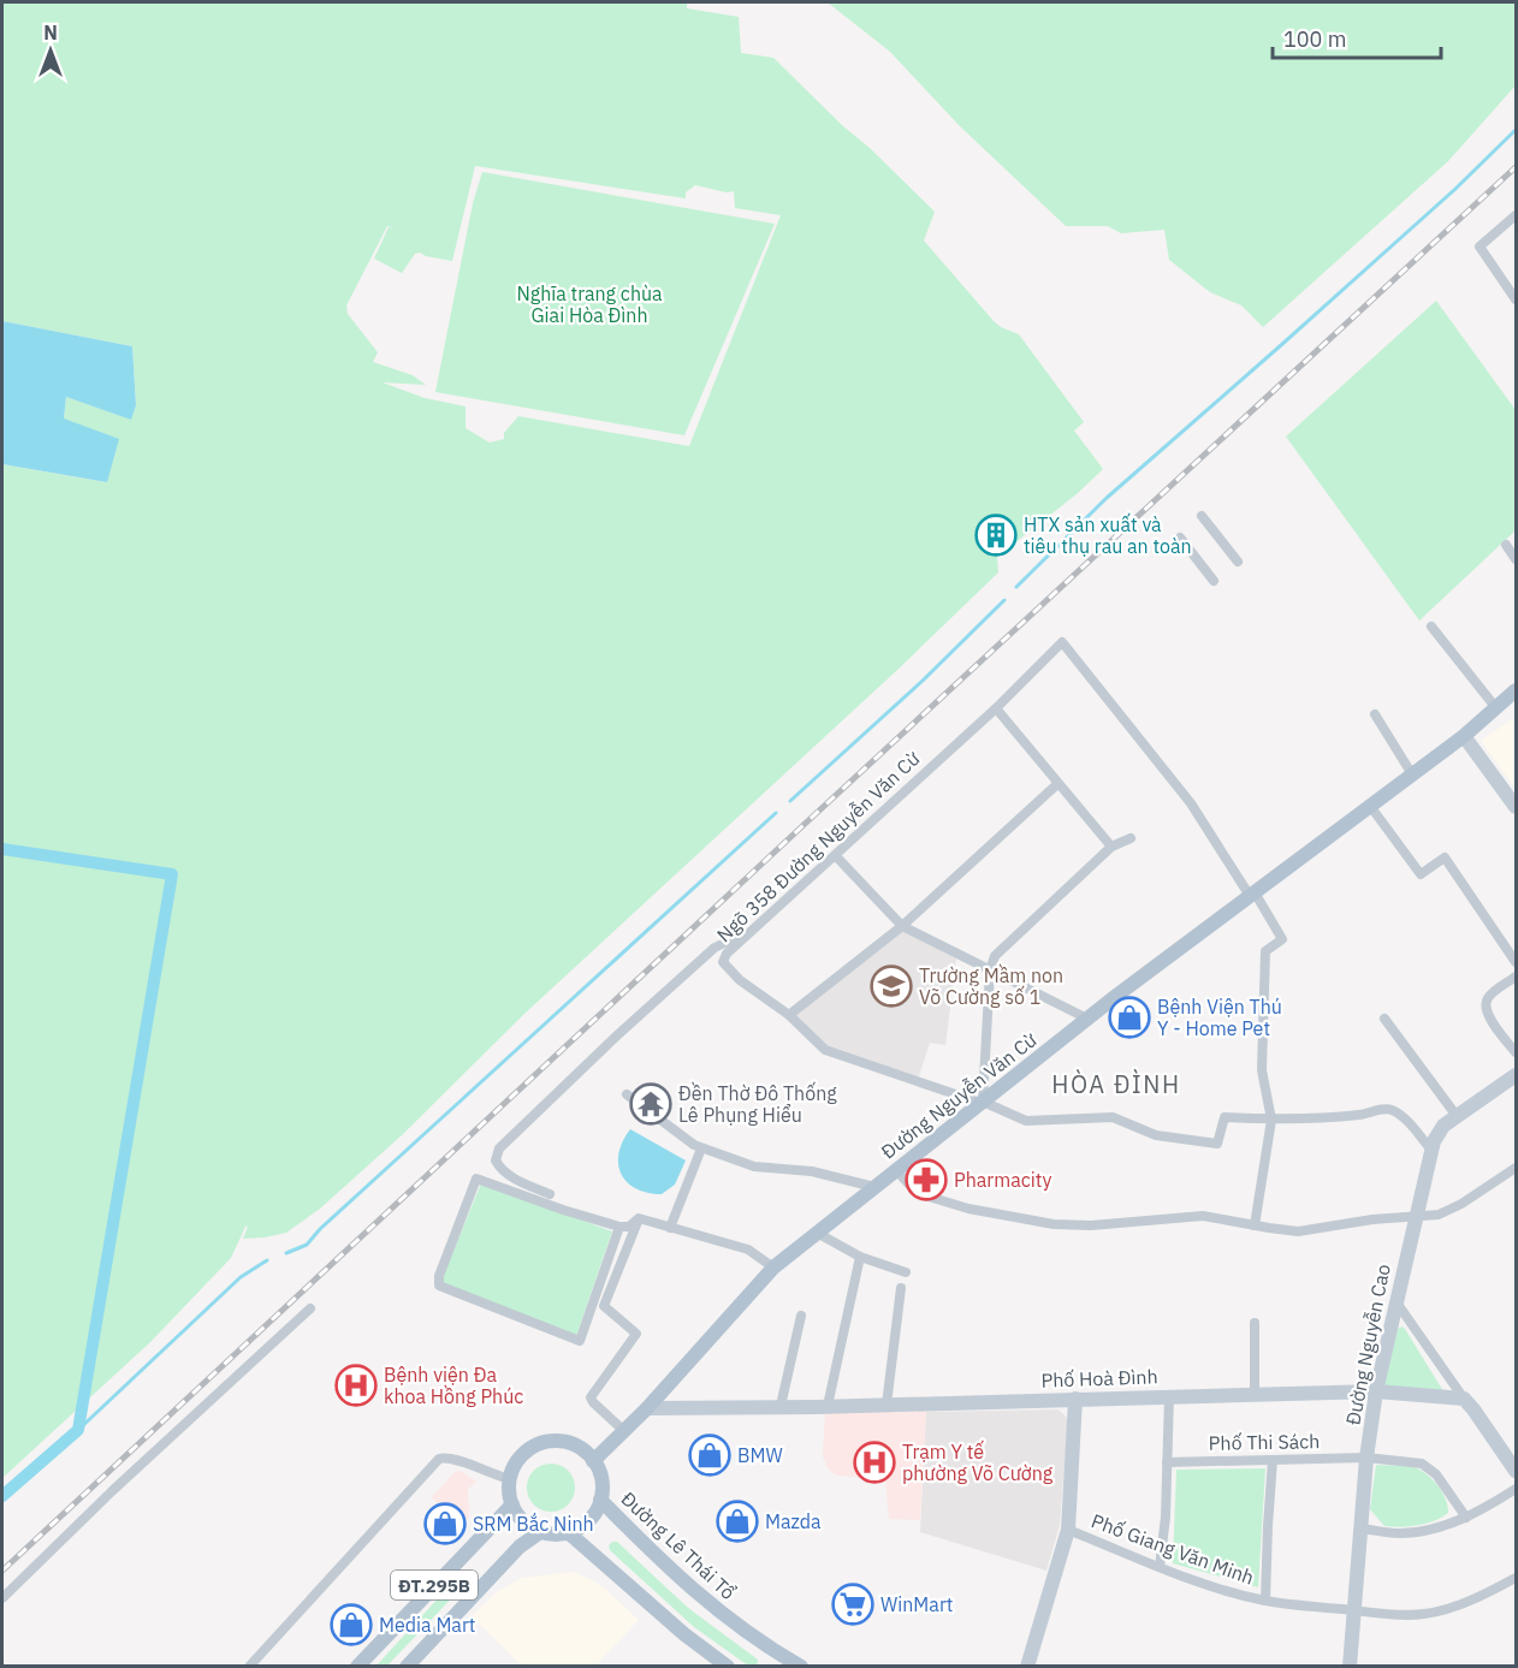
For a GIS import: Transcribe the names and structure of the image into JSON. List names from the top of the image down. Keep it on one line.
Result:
{"streets":{"main road":["Đường Nguyễn Văn Cừ","Đường Lê Thái Tổ","ĐT.295B"],"street":["Ngõ 358 Đường Nguyễn Văn Cừ","Đường Nguyễn Cao","Phố Hoà Đình","Phố Thi Sách","Phố Giang Văn Minh"]},"crossings":[["Ngõ 358 Đường Nguyễn Văn Cừ","Đường Nguyễn Văn Cừ"],["Đường Nguyễn Văn Cừ","Phố Hoà Đình"],["Đường Nguyễn Văn Cừ","Đường Lê Thái Tổ"],["Đường Nguyễn Văn Cừ","ĐT.295B"],["Đường Nguyễn Cao","Phố Hoà Đình"],["Đường Nguyễn Cao","Phố Thi Sách"],["Đường Nguyễn Cao","Phố Giang Văn Minh"],["Đường Lê Thái Tổ","ĐT.295B"]],"districts":["HÒA ĐÌNH"],"parks":["Nghĩa trang chùa Giai Hòa Đình"],"places":{"building":["HTX sản xuất và tiêu thụ rau an toàn"],"school or university":["Trường Mầm non Võ Cường số 1"],"shop":["Bệnh Viện Thú Y - Home Pet","BMW","Mazda","SRM Bắc Ninh","Media Mart"],"temple":["Đền Thờ Đô Thống Lê Phụng Hiểu"],"pharmacy":["Pharmacity"],"hospital":["Bệnh viện Đa khoa Hồng Phúc","Trạm Y tế phường Võ Cường"],"supermarket":["WinMart"]},"scale_bar":"100 m","north":"top"}
